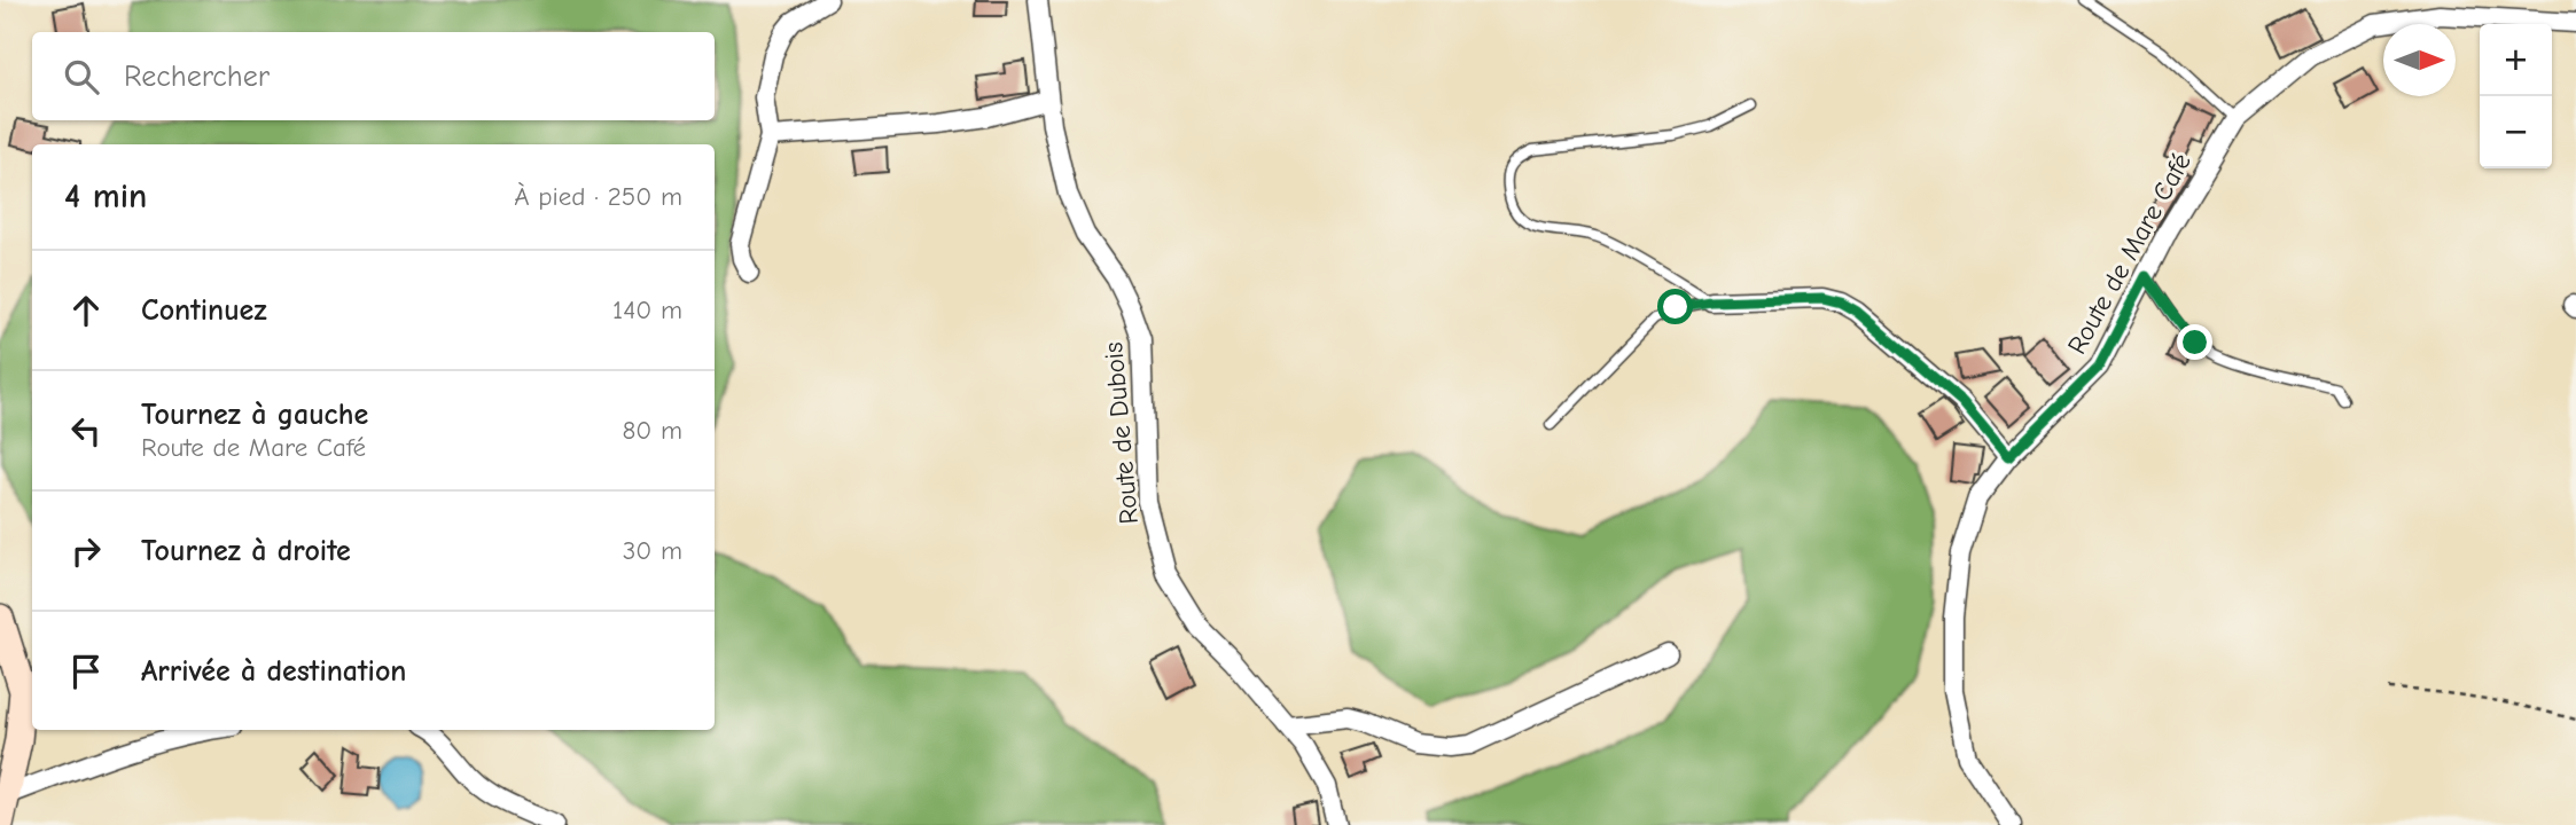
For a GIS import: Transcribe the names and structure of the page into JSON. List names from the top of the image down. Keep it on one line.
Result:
{"streets":{"street":["Route de Mare Café","Route de Dubois"]},"north":"right","page":{"map_buttons":["+","−"],"search":"Rechercher","heading":["4 min","À pied · 250 m"],"list":[["Continuez","140 m"],["Tournez à gauche","Route de Mare Café","80 m"],["Tournez à droite","30 m"],"Arrivée à destination"]}}
